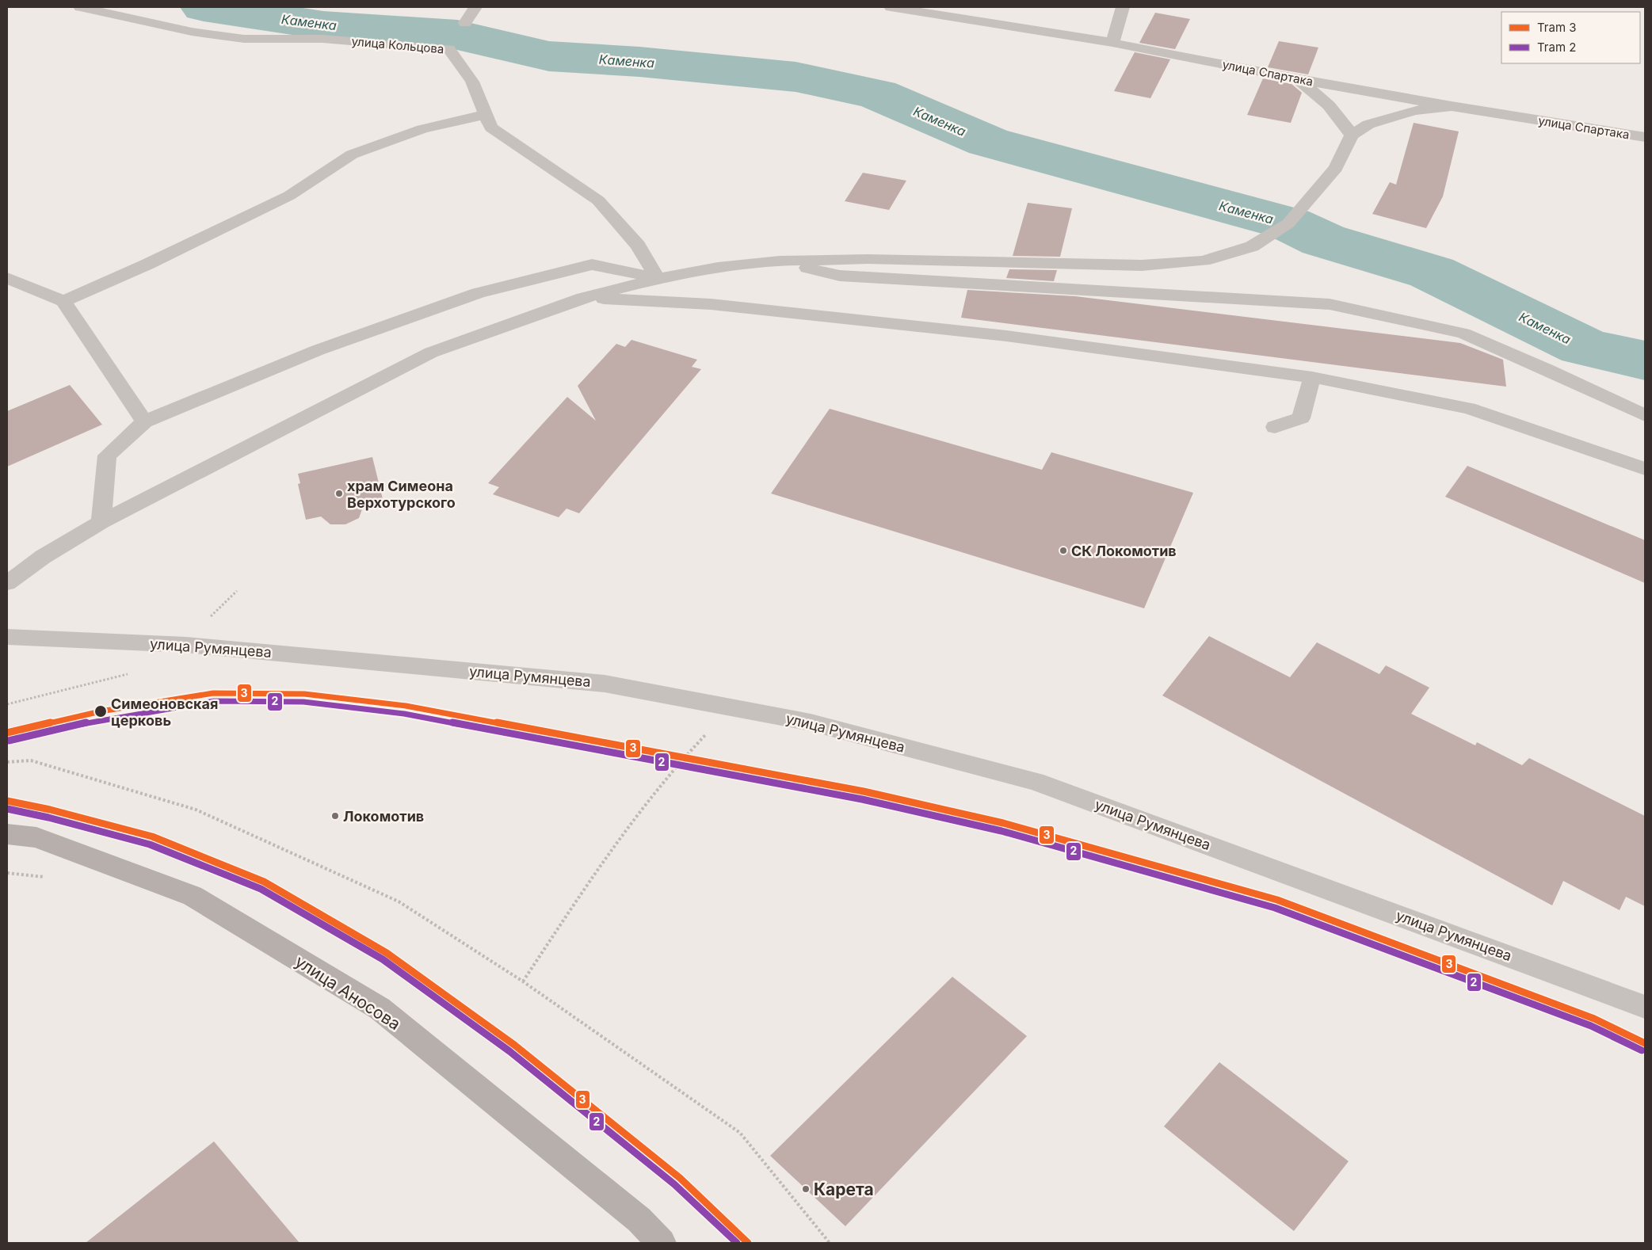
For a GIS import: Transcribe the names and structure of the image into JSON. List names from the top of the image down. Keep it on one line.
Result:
{"streets":{"main road":["улица Аносова"],"street":["улица Кольцова","улица Спартака","улица Румянцева"]},"water":["Каменка"],"places":["храм Симеона Верхотурского","СК Локомотив","Симеоновская церковь","Локомотив","Карета"],"lines":["tram line 3","tram line 2"],"legend":["Tram 3","Tram 2"]}
